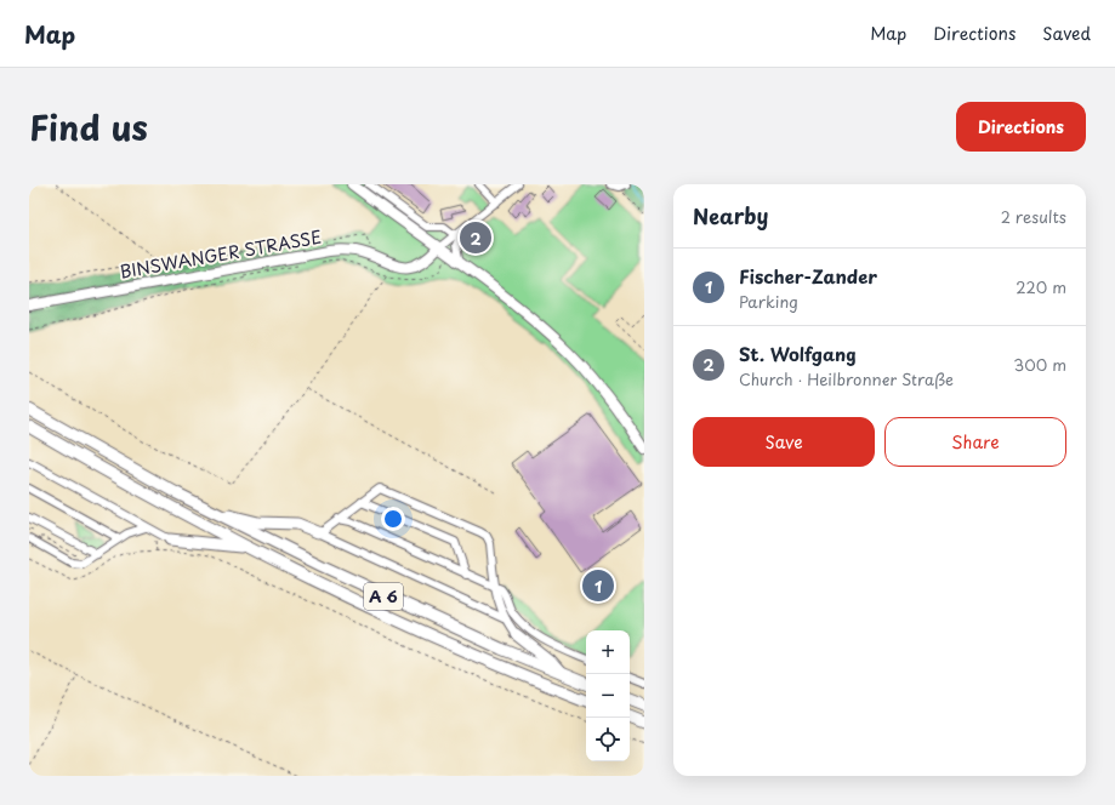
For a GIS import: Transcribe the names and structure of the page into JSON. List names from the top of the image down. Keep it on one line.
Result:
{"streets":{"highway":["A 6"],"main road":["BINSWANGER STRASSE"]},"page":{"header":"Map","nav":["Map","Directions","Saved"],"title":"Find us","buttons":["Directions",["Save","Share"]],"heading":["Nearby","2 results"],"pins":["2","1"],"list":[{"mark":"1","name":"Fischer-Zander","note":"Parking","value":"220 m"},{"mark":"2","name":"St. Wolfgang","note":"Church · Heilbronner Straße","value":"300 m"}],"map_buttons":["+","−"]}}
